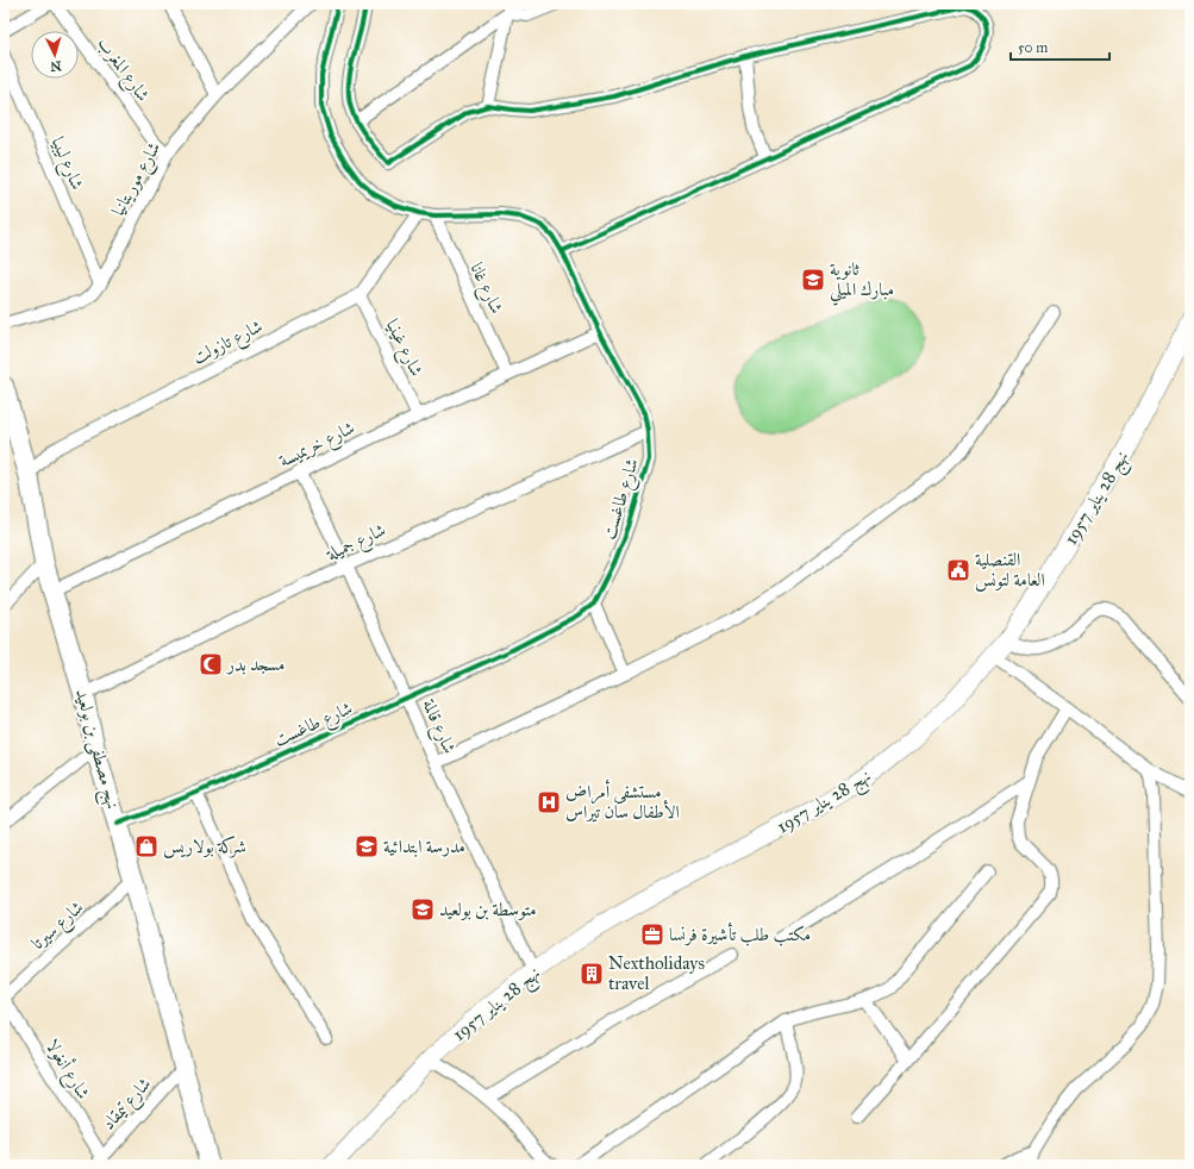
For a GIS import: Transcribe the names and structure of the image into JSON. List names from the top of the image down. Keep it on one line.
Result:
{"streets":{"main road":["نهج مصطفى بن بولعيد"],"street":["شارع المغرب","شارع ليبيا","شارع موريتانيا","شارع غانا","شارع تازولت","شارع غينيا","شارع خريميسة","نهج 28 يناير 1957","شارع طاغست","شارع جميلة","شارع قالمة","شارع سيرتا","شارع أنغولا","شارع تيمقاد"]},"crossings":[["شارع المغرب","شارع موريتانيا"],["شارع ليبيا","شارع موريتانيا"],["شارع غانا","شارع خريميسة"],["شارع غانا","شارع طاغست"],["شارع تازولت","شارع غينيا"],["شارع تازولت","شارع طاغست"],["شارع تازولت","نهج مصطفى بن بولعيد"],["شارع غينيا","شارع خريميسة"],["شارع خريميسة","شارع طاغست"],["شارع خريميسة","شارع قالمة"],["شارع خريميسة","نهج مصطفى بن بولعيد"],["نهج 28 يناير 1957","شارع قالمة"],["شارع طاغست","شارع جميلة"],["شارع طاغست","شارع قالمة"],["شارع طاغست","نهج مصطفى بن بولعيد"],["شارع جميلة","شارع قالمة"],["شارع جميلة","نهج مصطفى بن بولعيد"],["نهج مصطفى بن بولعيد","شارع سيرتا"],["نهج مصطفى بن بولعيد","شارع تيمقاد"],["شارع سيرتا","شارع أنغولا"],["شارع أنغولا","شارع تيمقاد"]],"places":{"school or university":["ثانوية مبارك الميلي","مدرسة ابتدائية","متوسطة بن بولعيد"],"public building":["القنصلية العامة لتونس"],"mosque":["مسجد بدر"],"hospital":["مستشفى أمراض الأطفال سان تيراس"],"shop":["شركة بولاريس"],"office":["مكتب طلب تأشيرة فرنسا"],"building":["Nextholidays travel"]},"scale_bar":"50 m","north":"bottom"}
